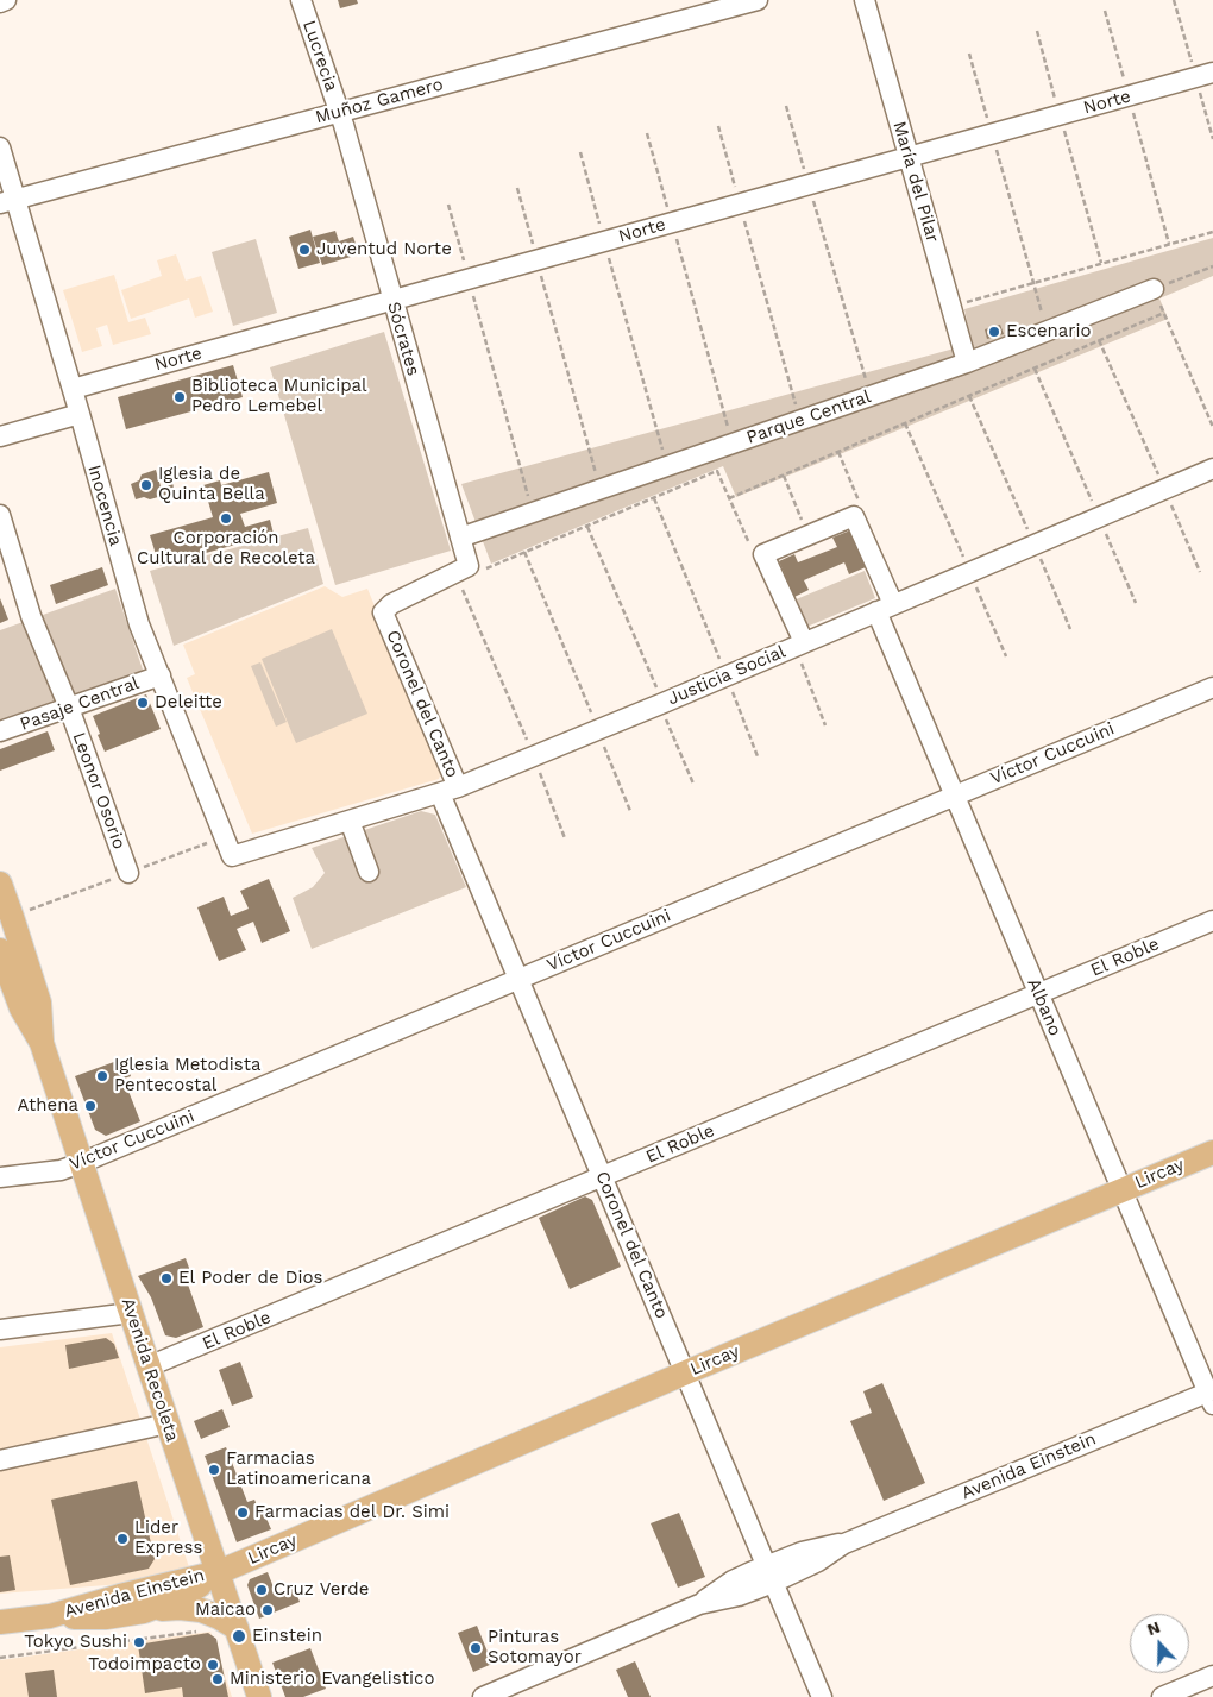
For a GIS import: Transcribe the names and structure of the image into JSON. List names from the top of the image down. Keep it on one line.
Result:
{"streets":{"main road":["Lircay","Avenida Recoleta","Avenida Einstein"],"street":["Lucrecia","Muñoz Gamero","Norte","María del Pilar","Sócrates","Parque Central","Inocencia","Justicia Social","Pasaje Central","Coronel del Canto","Víctor Cuccuini","Leonor Osorio","El Roble","Albano"]},"crossings":[["Lucrecia","Muñoz Gamero"],["Lucrecia","Sócrates"],["Muñoz Gamero","Sócrates"],["Muñoz Gamero","Inocencia"],["Norte","María del Pilar"],["Norte","Sócrates"],["Norte","Inocencia"],["María del Pilar","Parque Central"],["Sócrates","Parque Central"],["Sócrates","Coronel del Canto"],["Inocencia","Justicia Social"],["Inocencia","Pasaje Central"],["Justicia Social","Coronel del Canto"],["Justicia Social","Albano"],["Pasaje Central","Leonor Osorio"],["Coronel del Canto","Víctor Cuccuini"],["Coronel del Canto","El Roble"],["Coronel del Canto","Lircay"],["Coronel del Canto","Avenida Einstein"],["Víctor Cuccuini","Albano"],["Víctor Cuccuini","Avenida Recoleta"],["El Roble","Albano"],["El Roble","Avenida Recoleta"],["Albano","Lircay"],["Albano","Avenida Einstein"],["Lircay","Avenida Recoleta"],["Lircay","Avenida Einstein"],["Avenida Recoleta","Avenida Einstein"]],"places":["Juventud Norte","Escenario","Biblioteca Municipal Pedro Lemebel","Iglesia de Quinta Bella","Corporación Cultural de Recoleta","Deleitte","Iglesia Metodista Pentecostal","Athena","El Poder de Dios","Farmacias Latinoamericana","Farmacias del Dr. Simi","Lider Express","Cruz Verde","Maicao","Einstein","Tokyo Sushi","Pinturas Sotomayor","Todoimpacto","Ministerio Evangelistico"],"north":"top"}
